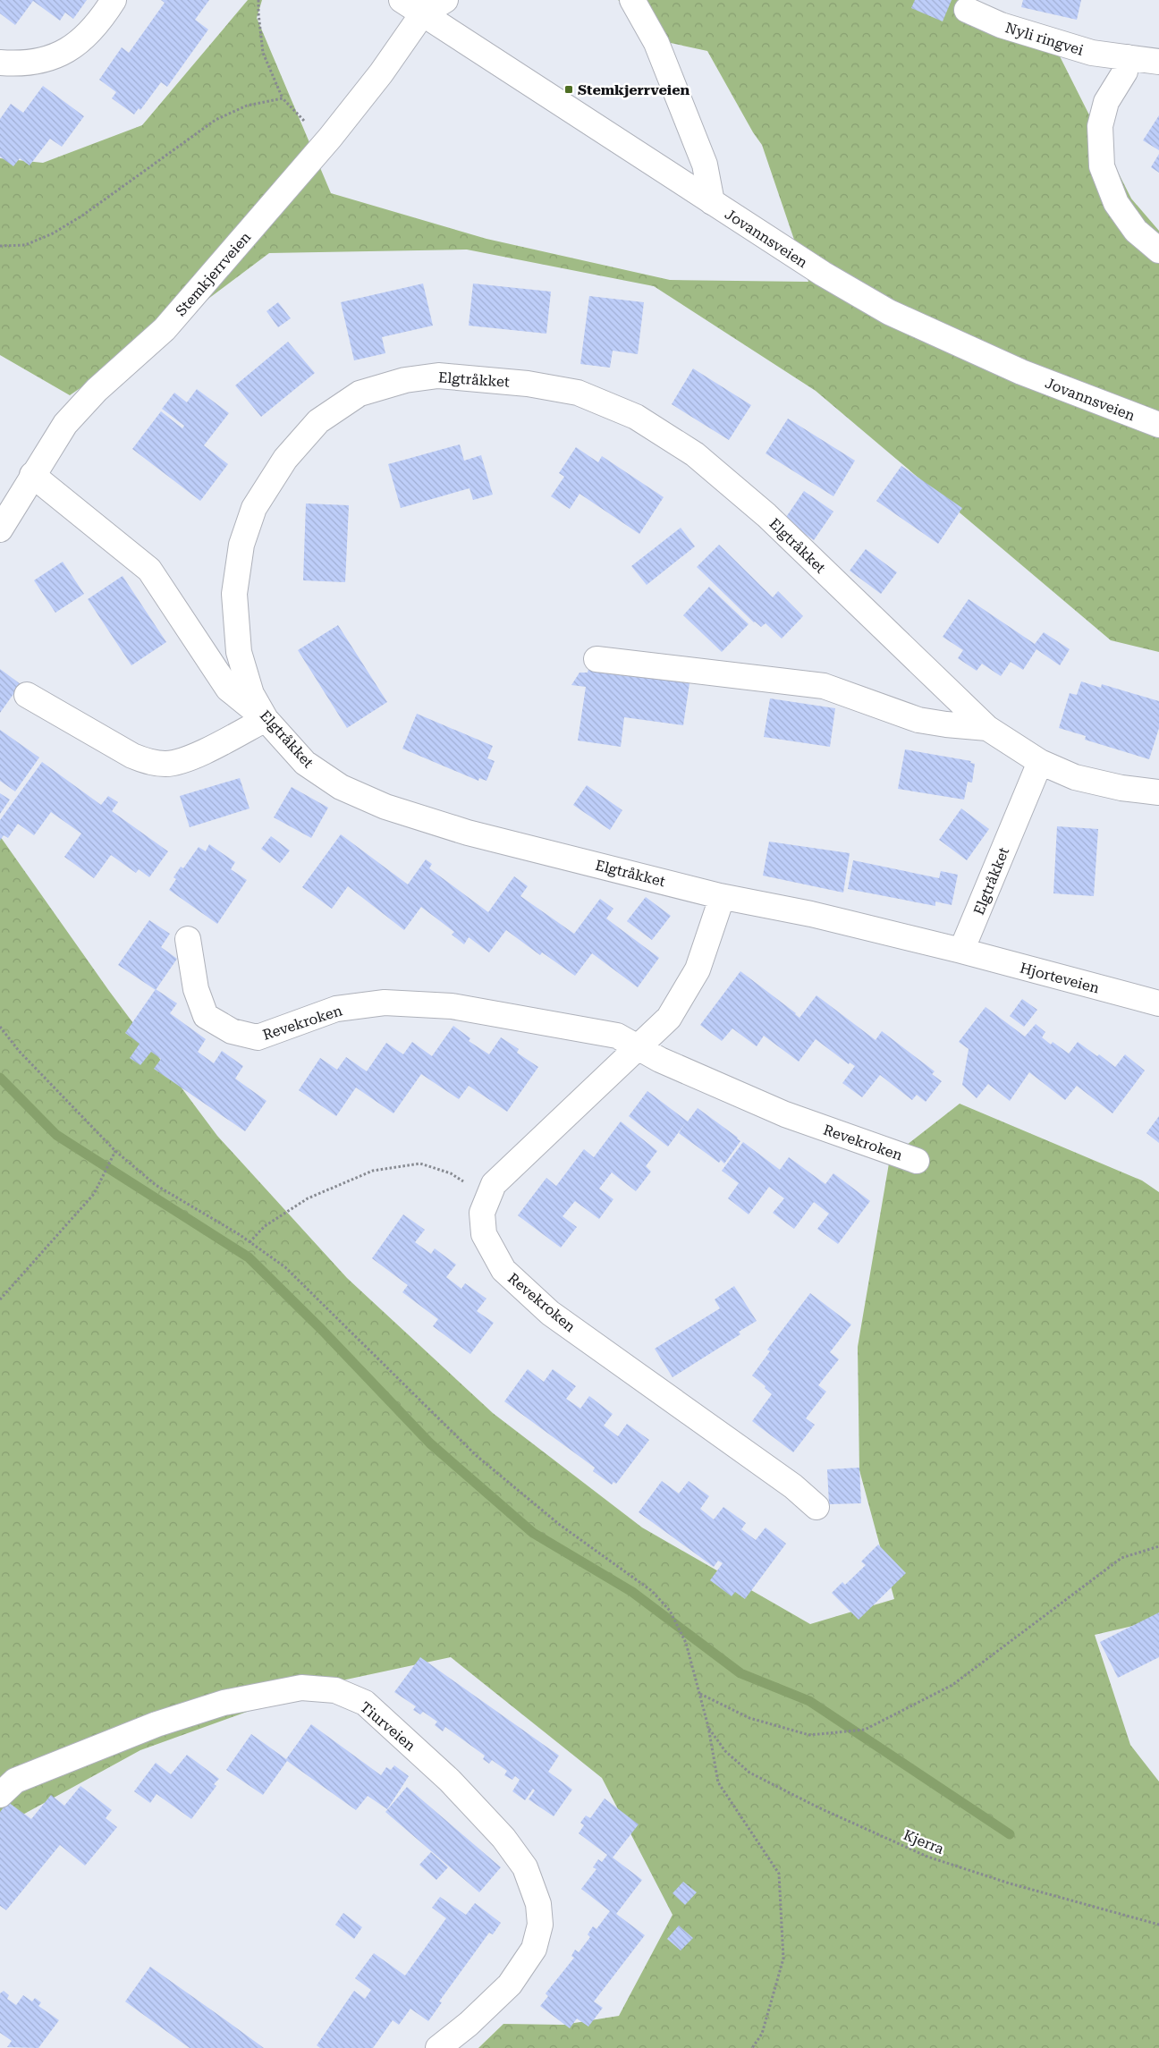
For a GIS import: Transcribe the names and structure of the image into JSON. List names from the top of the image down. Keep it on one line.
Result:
{"streets":{"street":["Nyli ringvei","Jovannsveien","Stemkjerrveien","Elgtråkket","Hjorteveien","Revekroken","Tiurveien"],"path":["Kjerra"]},"crossings":[["Jovannsveien","Stemkjerrveien"],["Elgtråkket","Hjorteveien"],["Elgtråkket","Revekroken"]],"places":{"transit":["Stemkjerrveien"]}}
